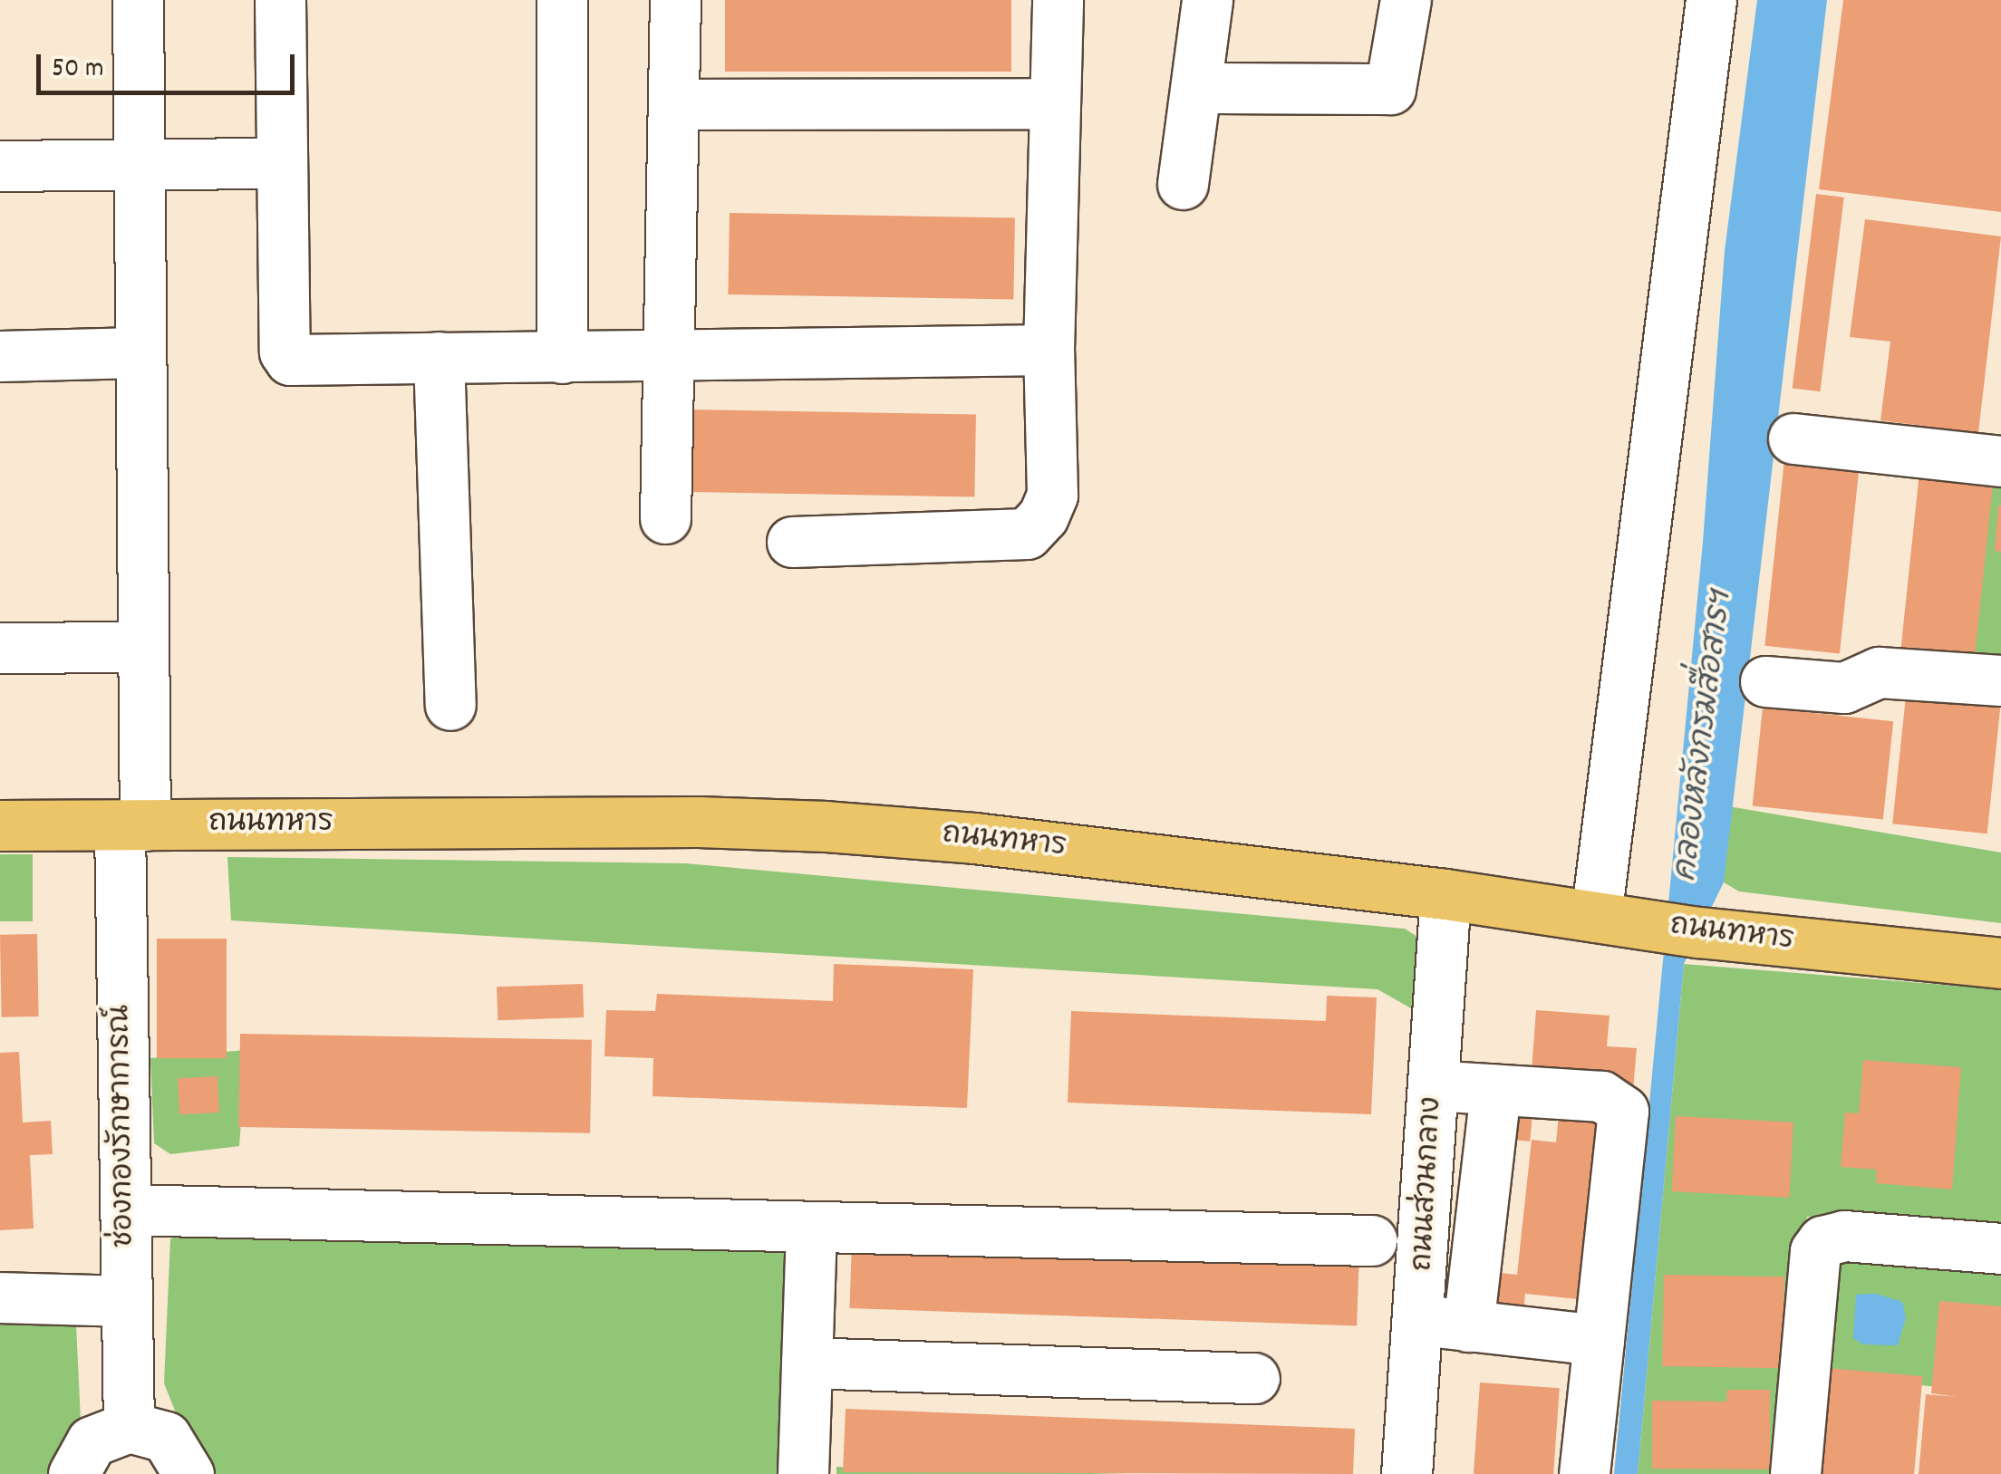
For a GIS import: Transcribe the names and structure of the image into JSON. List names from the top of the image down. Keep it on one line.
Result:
{"streets":{"main road":["ถนนทหาร"],"street":["ช่องกองรักษาการณ์","ถนนส่วนกลาง"]},"crossings":[["ถนนทหาร","ช่องกองรักษาการณ์"],["ถนนทหาร","ถนนส่วนกลาง"]],"water":["คลองหลังกรมสื่อสารฯ"],"scale_bar":"50 m"}
